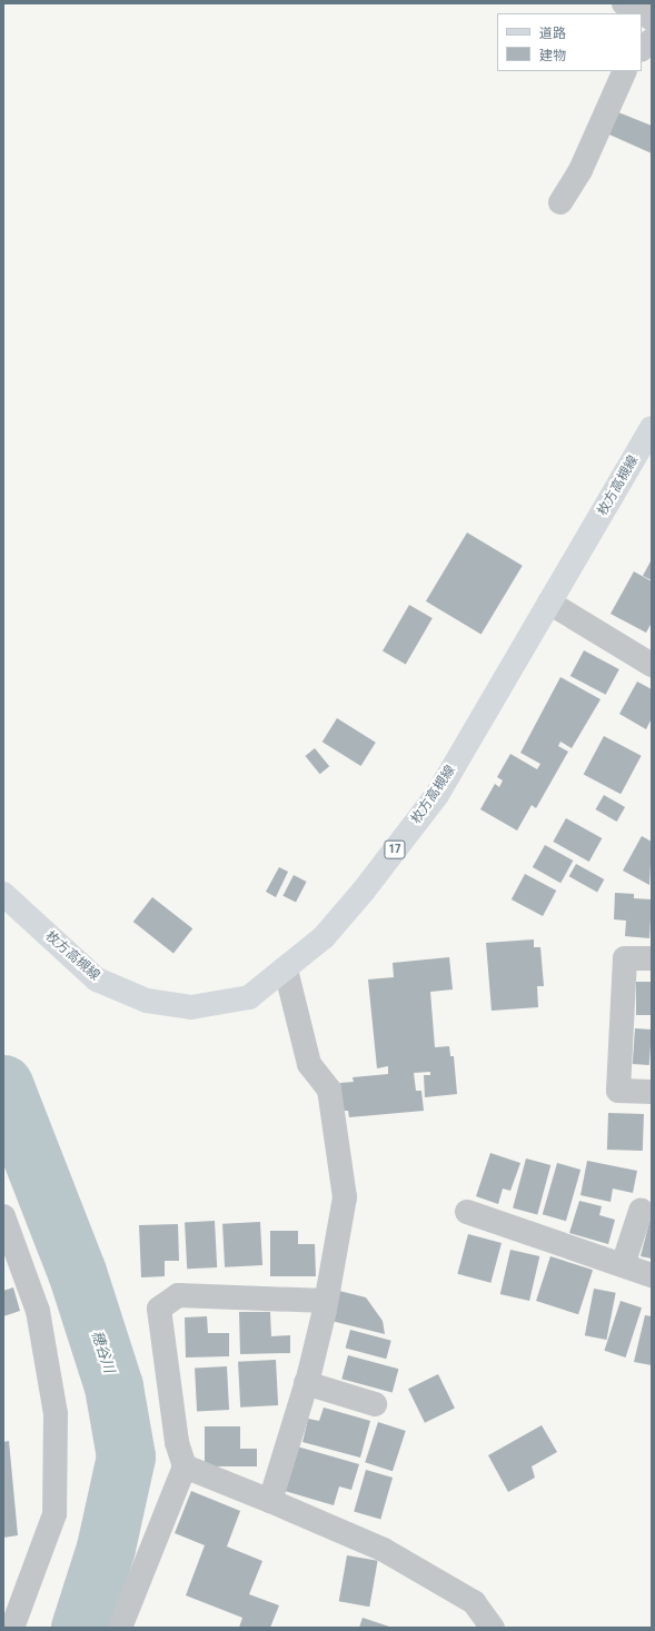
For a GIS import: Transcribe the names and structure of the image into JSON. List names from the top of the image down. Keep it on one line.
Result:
{"streets":{"main road":["枚方高槻線","17"]},"water":["穂谷川"],"legend":["道路","建物"]}
